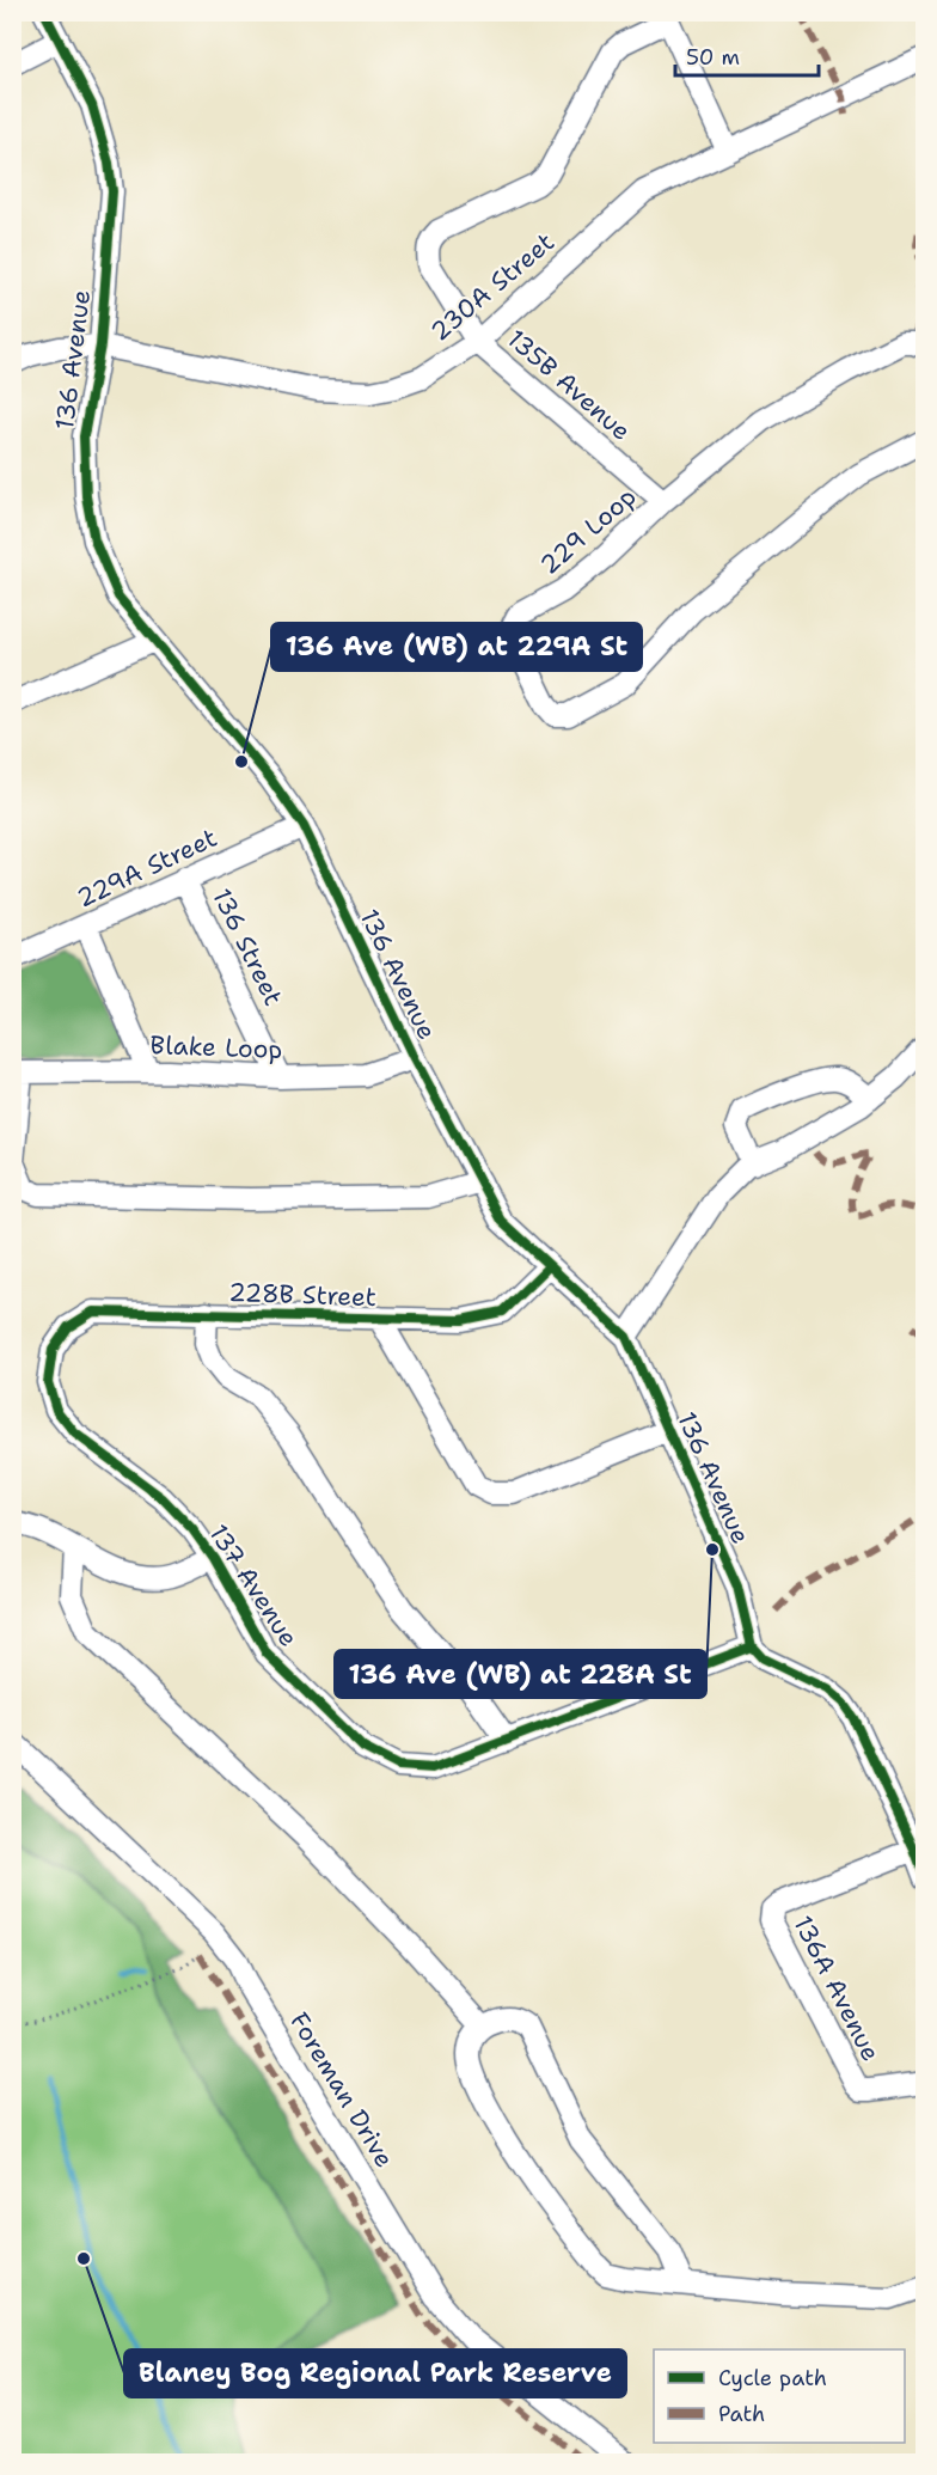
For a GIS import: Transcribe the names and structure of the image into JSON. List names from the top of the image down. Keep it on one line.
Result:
{"streets":{"street":["230A Street","136 Avenue","135B Avenue","229 Loop","229A Street","136 Street","Blake Loop","228B Street","137 Avenue","136A Avenue","Foreman Drive"]},"crossings":[["230A Street","136 Avenue"],["230A Street","135B Avenue"],["136 Avenue","229A Street"],["136 Avenue","Blake Loop"],["136 Avenue","228B Street"],["135B Avenue","229 Loop"],["229A Street","136 Street"],["136 Street","Blake Loop"],["228B Street","137 Avenue"]],"places":["136 Ave (WB) at 229A St","136 Ave (WB) at 228A St","Blaney Bog Regional Park Reserve"],"legend":["Cycle path","Path"],"scale_bar":"50 m"}
